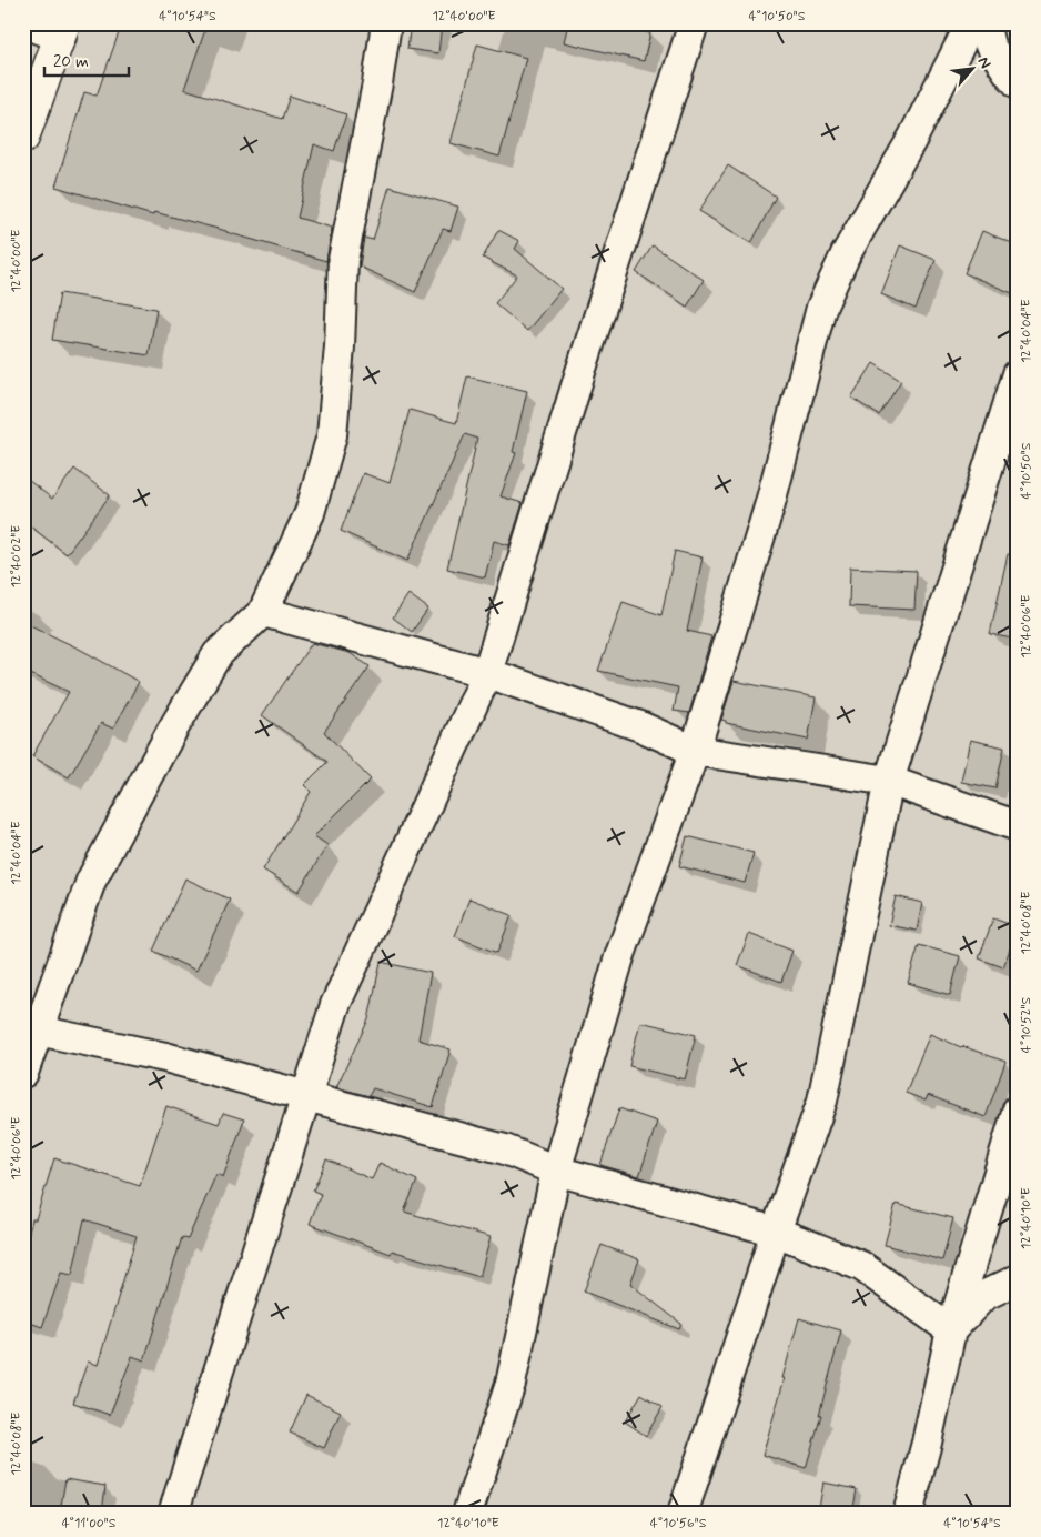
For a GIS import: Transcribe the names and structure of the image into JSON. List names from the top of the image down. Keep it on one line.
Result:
{"scale_bar":"20 m","north":"top right","coordinates":["4°10'54\"S","12°40'00\"E","4°10'50\"S","12°40'04\"E","12°40'02\"E","12°40'06\"E","12°40'08\"E","4°10'52\"S","12°40'10\"E","4°11'00\"S","4°10'56\"S"]}
